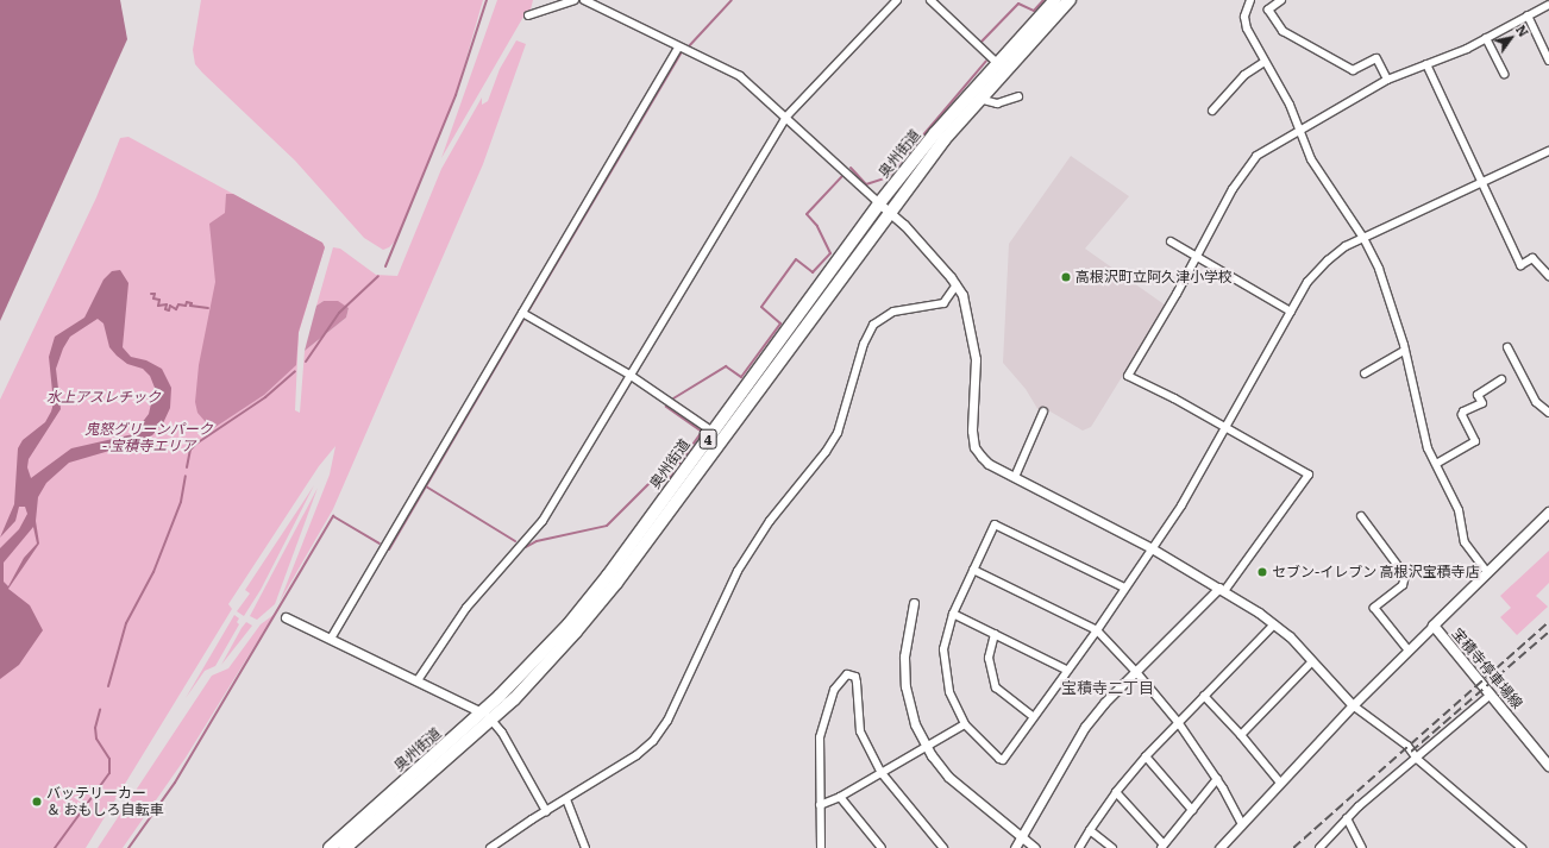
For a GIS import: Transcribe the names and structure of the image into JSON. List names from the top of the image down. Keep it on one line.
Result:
{"streets":{"highway":["奥州街道","4"],"main road":["宝積寺停車場線"]},"districts":["宝積寺二丁目"],"parks":["水上アスレチック","鬼怒グリーンパーク - 宝積寺エリア"],"places":["高根沢町立阿久津小学校","セブン-イレブン 高根沢宝積寺店","バッテリーカー ＆ おもしろ自転車"],"north":"top right"}
